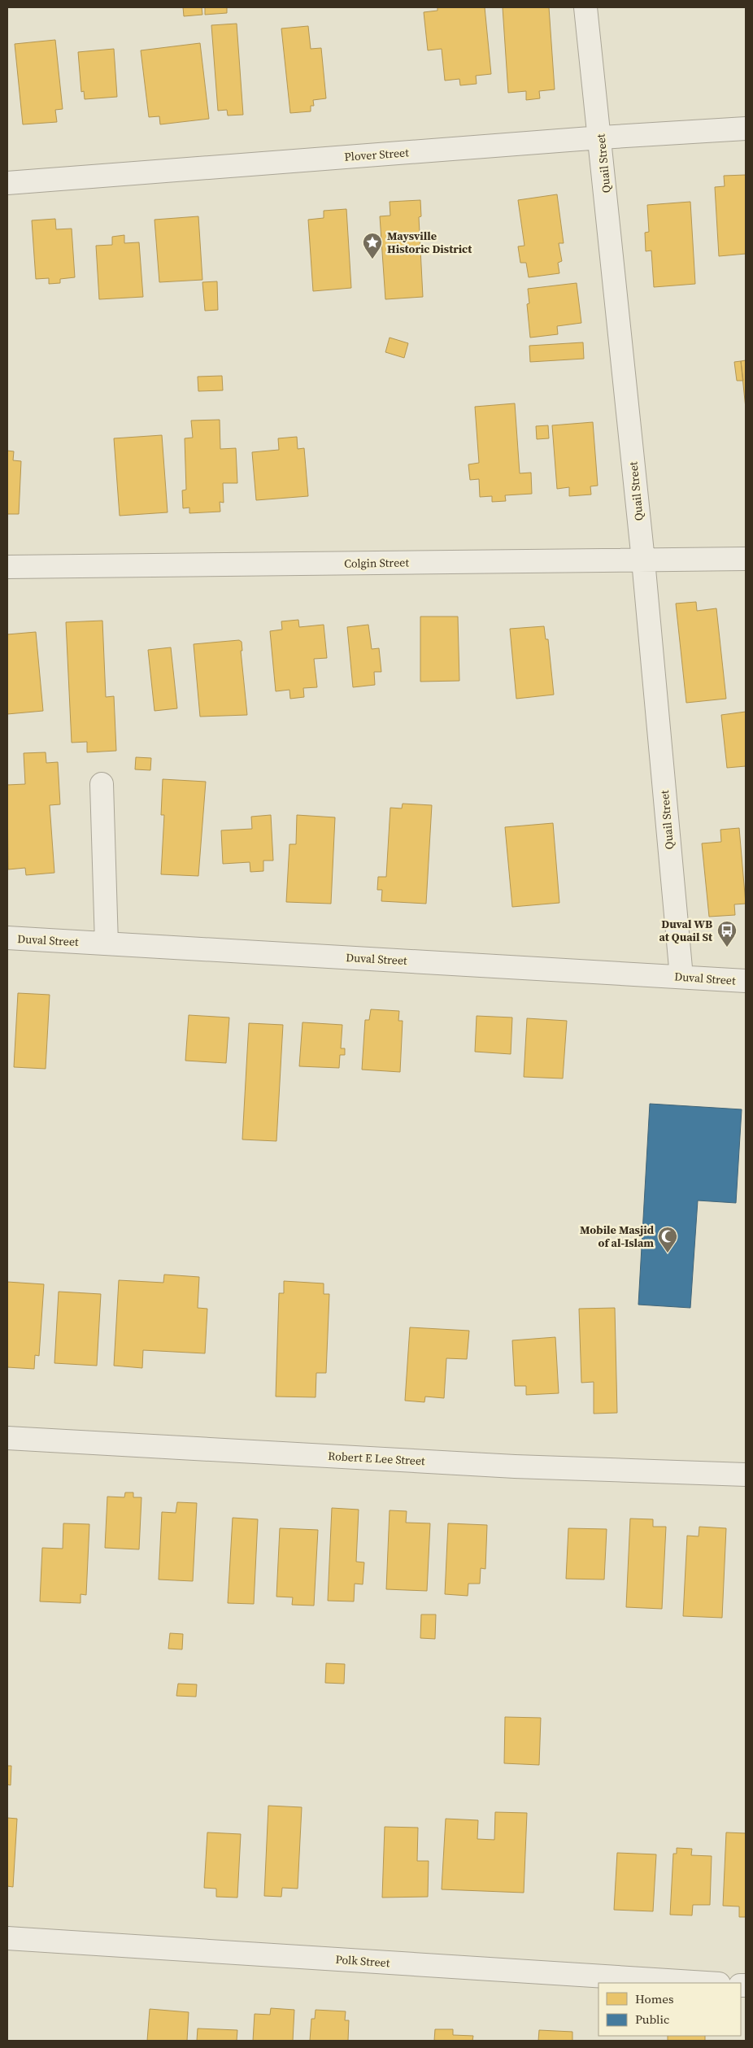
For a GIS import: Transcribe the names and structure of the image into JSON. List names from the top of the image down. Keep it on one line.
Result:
{"streets":{"street":["Plover Street","Quail Street","Colgin Street","Duval Street","Robert E Lee Street","Polk Street"]},"crossings":[["Plover Street","Quail Street"],["Quail Street","Colgin Street"],["Quail Street","Duval Street"]],"places":{"place":["Maysville Historic District"],"bus stop":["Duval WB at Quail St"],"mosque":["Mobile Masjid of al-Islam"]},"legend":["Homes","Public"]}
